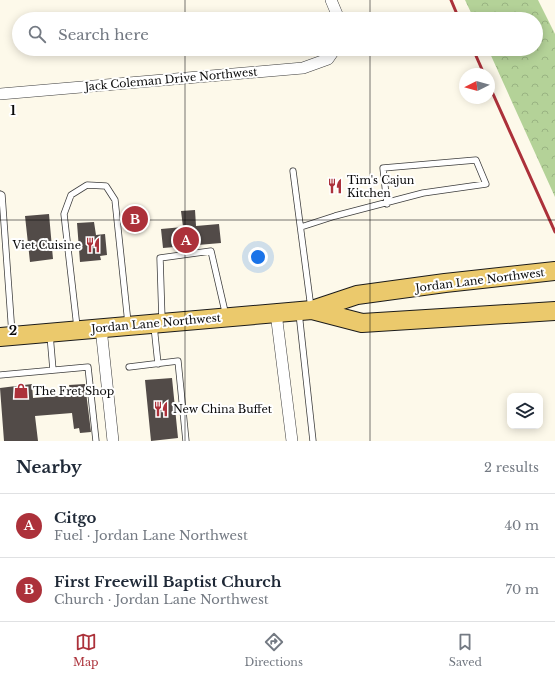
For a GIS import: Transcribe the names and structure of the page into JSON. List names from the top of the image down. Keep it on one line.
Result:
{"streets":{"main road":["Jordan Lane Northwest"],"street":["Jack Coleman Drive Northwest"]},"places":{"restaurant":["Tim's Cajun Kitchen","Viet Cuisine","New China Buffet"],"shop":["The Fret Shop"]},"north":"left","page":{"search":"Search here","pins":["B","A"],"heading":["Nearby","2 results"],"list":[{"mark":"A","name":"Citgo","note":"Fuel · Jordan Lane Northwest","value":"40 m"},{"mark":"B","name":"First Freewill Baptist Church","note":"Church · Jordan Lane Northwest","value":"70 m"}],"nav":["Map","Directions","Saved"]},"grid":{"rows":["1","2"]}}
